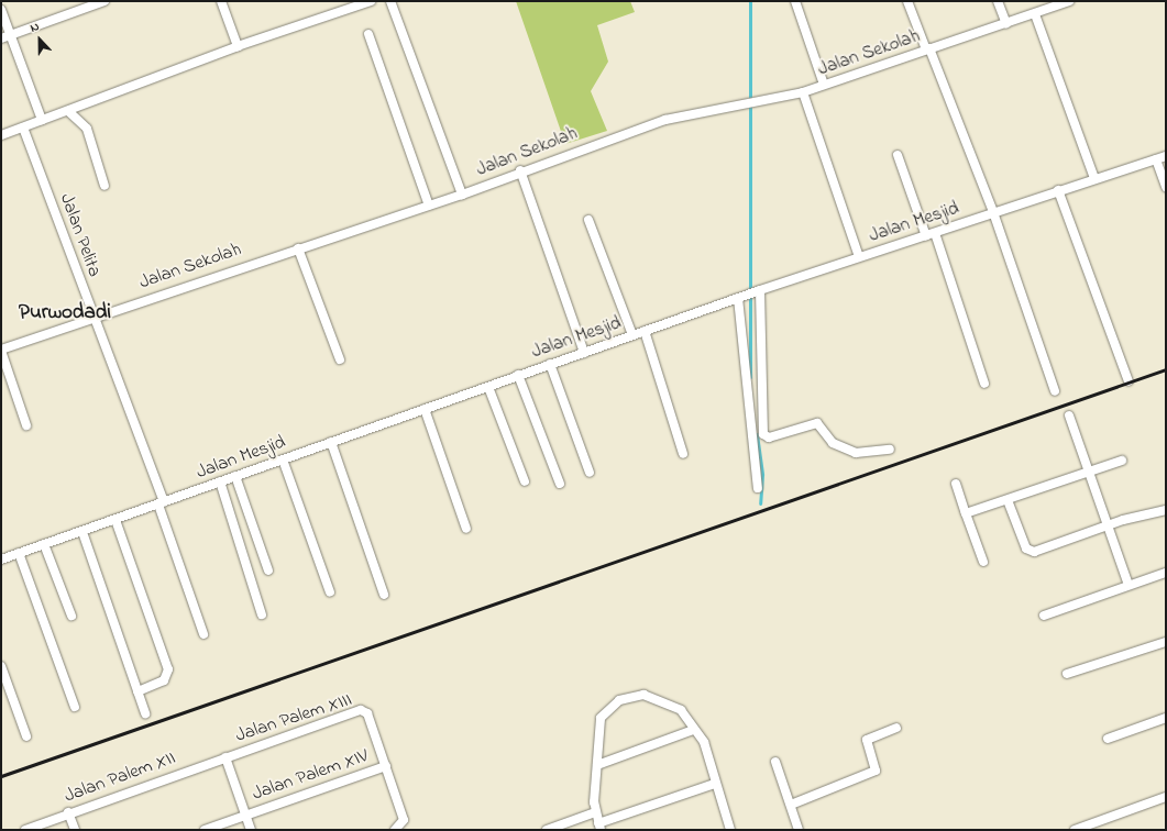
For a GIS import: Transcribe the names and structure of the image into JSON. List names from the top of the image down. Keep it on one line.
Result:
{"streets":{"street":["Jalan Sekolah","Jalan Mesjid","Jalan Pelita","Jalan Palem XIII","Jalan Palem XIV","Jalan Palem XII"]},"crossings":[["Jalan Sekolah","Jalan Pelita"],["Jalan Mesjid","Jalan Pelita"],["Jalan Palem XIII","Jalan Palem XIV"],["Jalan Palem XIII","Jalan Palem XII"]],"districts":["Purwodadi"],"north":"top"}
